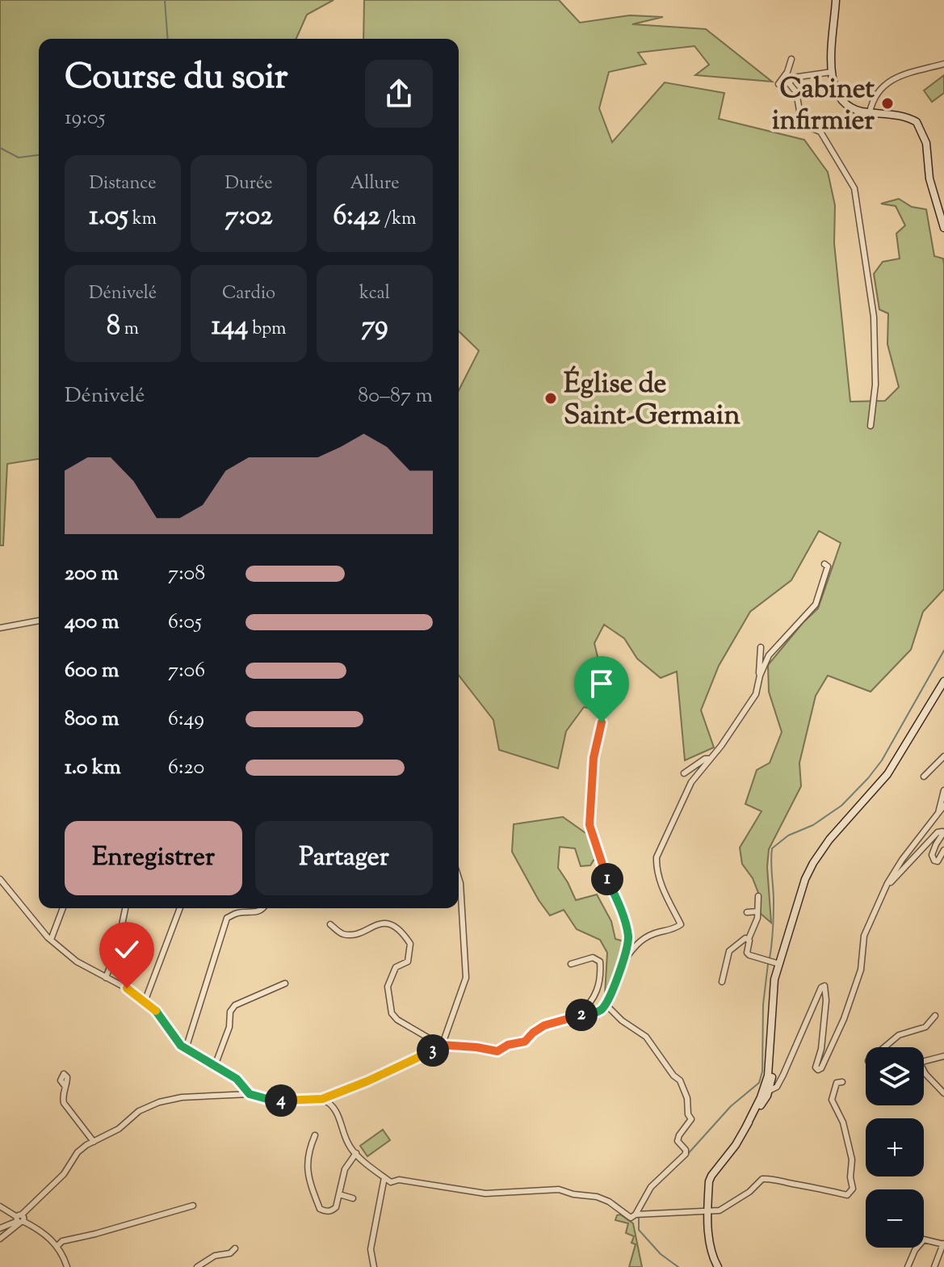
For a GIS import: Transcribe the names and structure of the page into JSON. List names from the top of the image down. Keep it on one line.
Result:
{"places":["Cabinet infirmier","Église de Saint-Germain"],"page":{"heading":["Course du soir","19:05"],"stats":[["Distance","1.05 km"],["Durée","7:02"],["Allure","6:42 /km"],["Dénivelé","8 m"],["Cardio","144 bpm"],["kcal","79"]],"chart":["Dénivelé","80–87 m"],"list":[{"name":"200 m","note":"7:08"},{"name":"400 m","note":"6:05"},{"name":"600 m","note":"7:06"},{"name":"800 m","note":"6:49"},{"name":"1.0 km","note":"6:20"}],"buttons":["Enregistrer","Partager"],"pins":["1","2","3","4"],"map_buttons":["+","−"]}}
